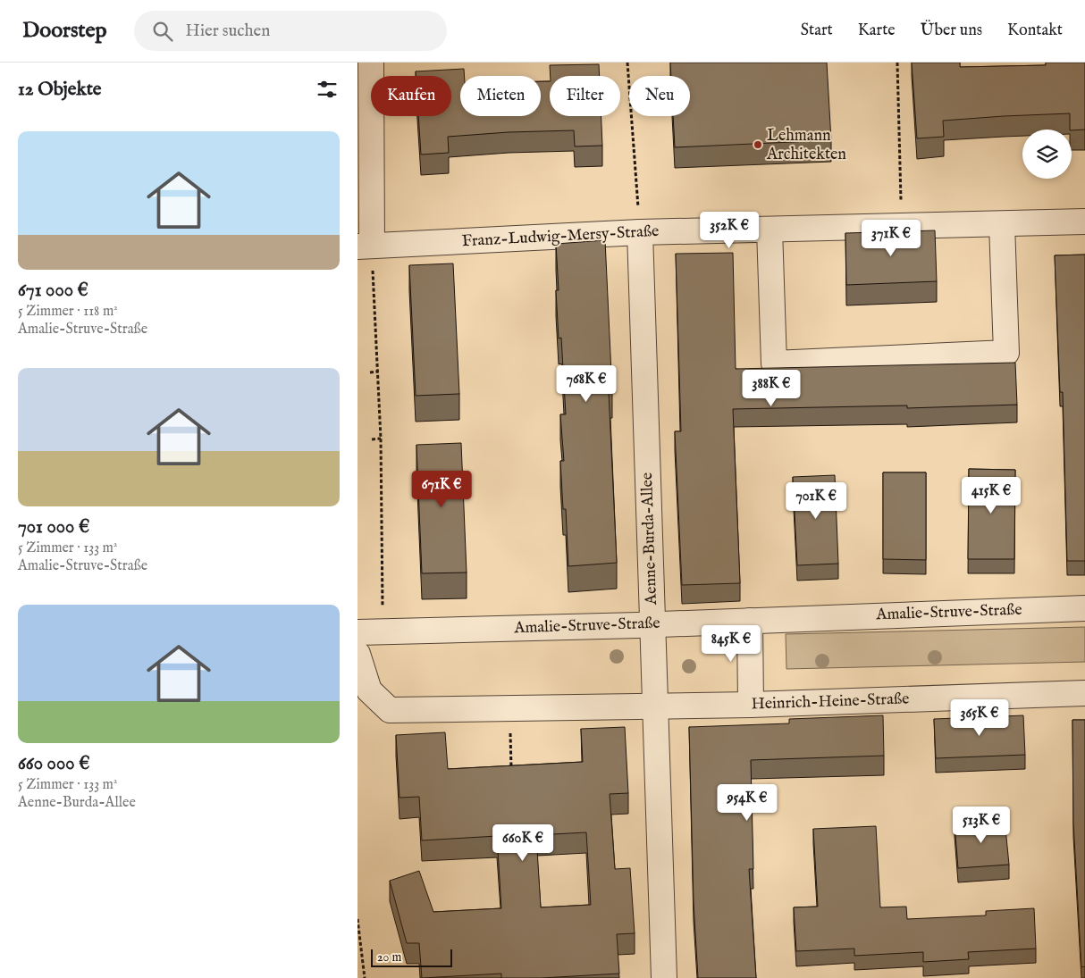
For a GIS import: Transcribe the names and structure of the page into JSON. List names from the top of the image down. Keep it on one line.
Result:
{"streets":{"street":["Franz-Ludwig-Mersy-Straße","Aenne-Burda-Allee","Amalie-Struve-Straße","Heinrich-Heine-Straße"]},"crossings":[["Franz-Ludwig-Mersy-Straße","Aenne-Burda-Allee"],["Aenne-Burda-Allee","Amalie-Struve-Straße"],["Aenne-Burda-Allee","Heinrich-Heine-Straße"]],"places":["Lehmann Architekten"],"scale_bar":"20 m","page":{"header":"Doorstep","search":"Hier suchen","nav":["Start","Karte","Über uns","Kontakt"],"heading":"12 Objekte","chip":["Kaufen","Mieten","Filter","Neu"],"list":[{"name":"671 000 €","note":"5 Zimmer · 118 m² · Amalie-Struve-Straße"},{"name":"701 000 €","note":"5 Zimmer · 133 m² · Amalie-Struve-Straße"},{"name":"660 000 €","note":"5 Zimmer · 133 m² · Aenne-Burda-Allee"}],"price":["352K €","371K €","768K €","388K €","671K €","415K €","701K €","845K €","365K €","954K €","513K €","660K €"],"scale":"20 m"}}
